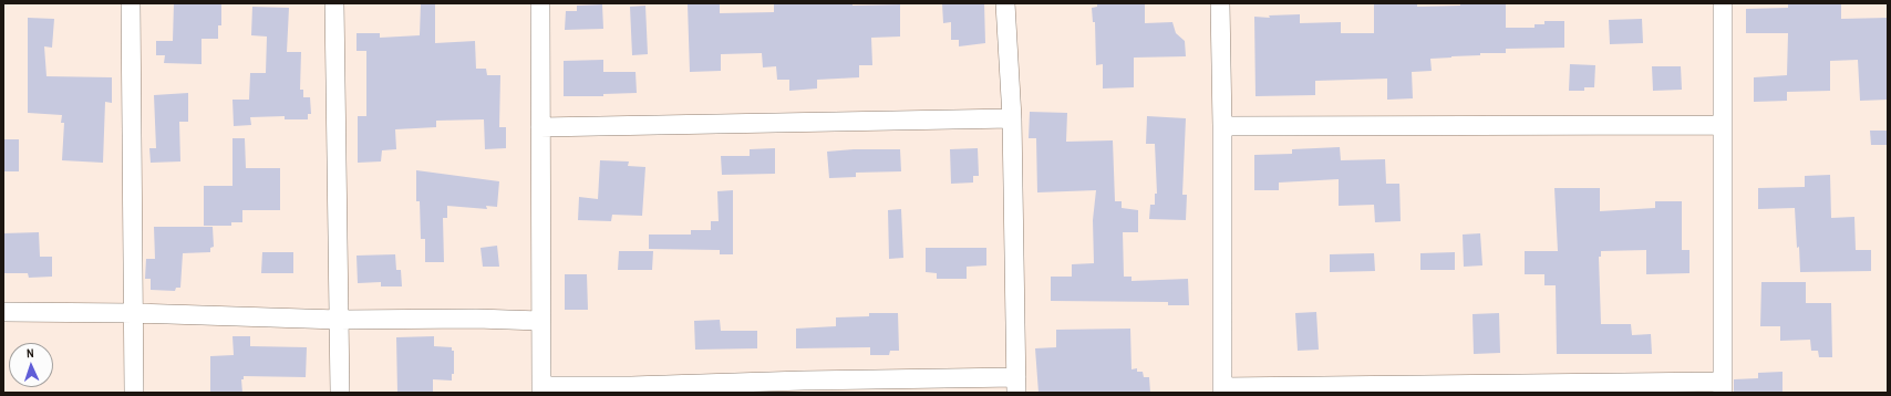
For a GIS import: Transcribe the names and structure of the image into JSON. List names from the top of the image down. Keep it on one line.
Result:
{"north":"top"}
